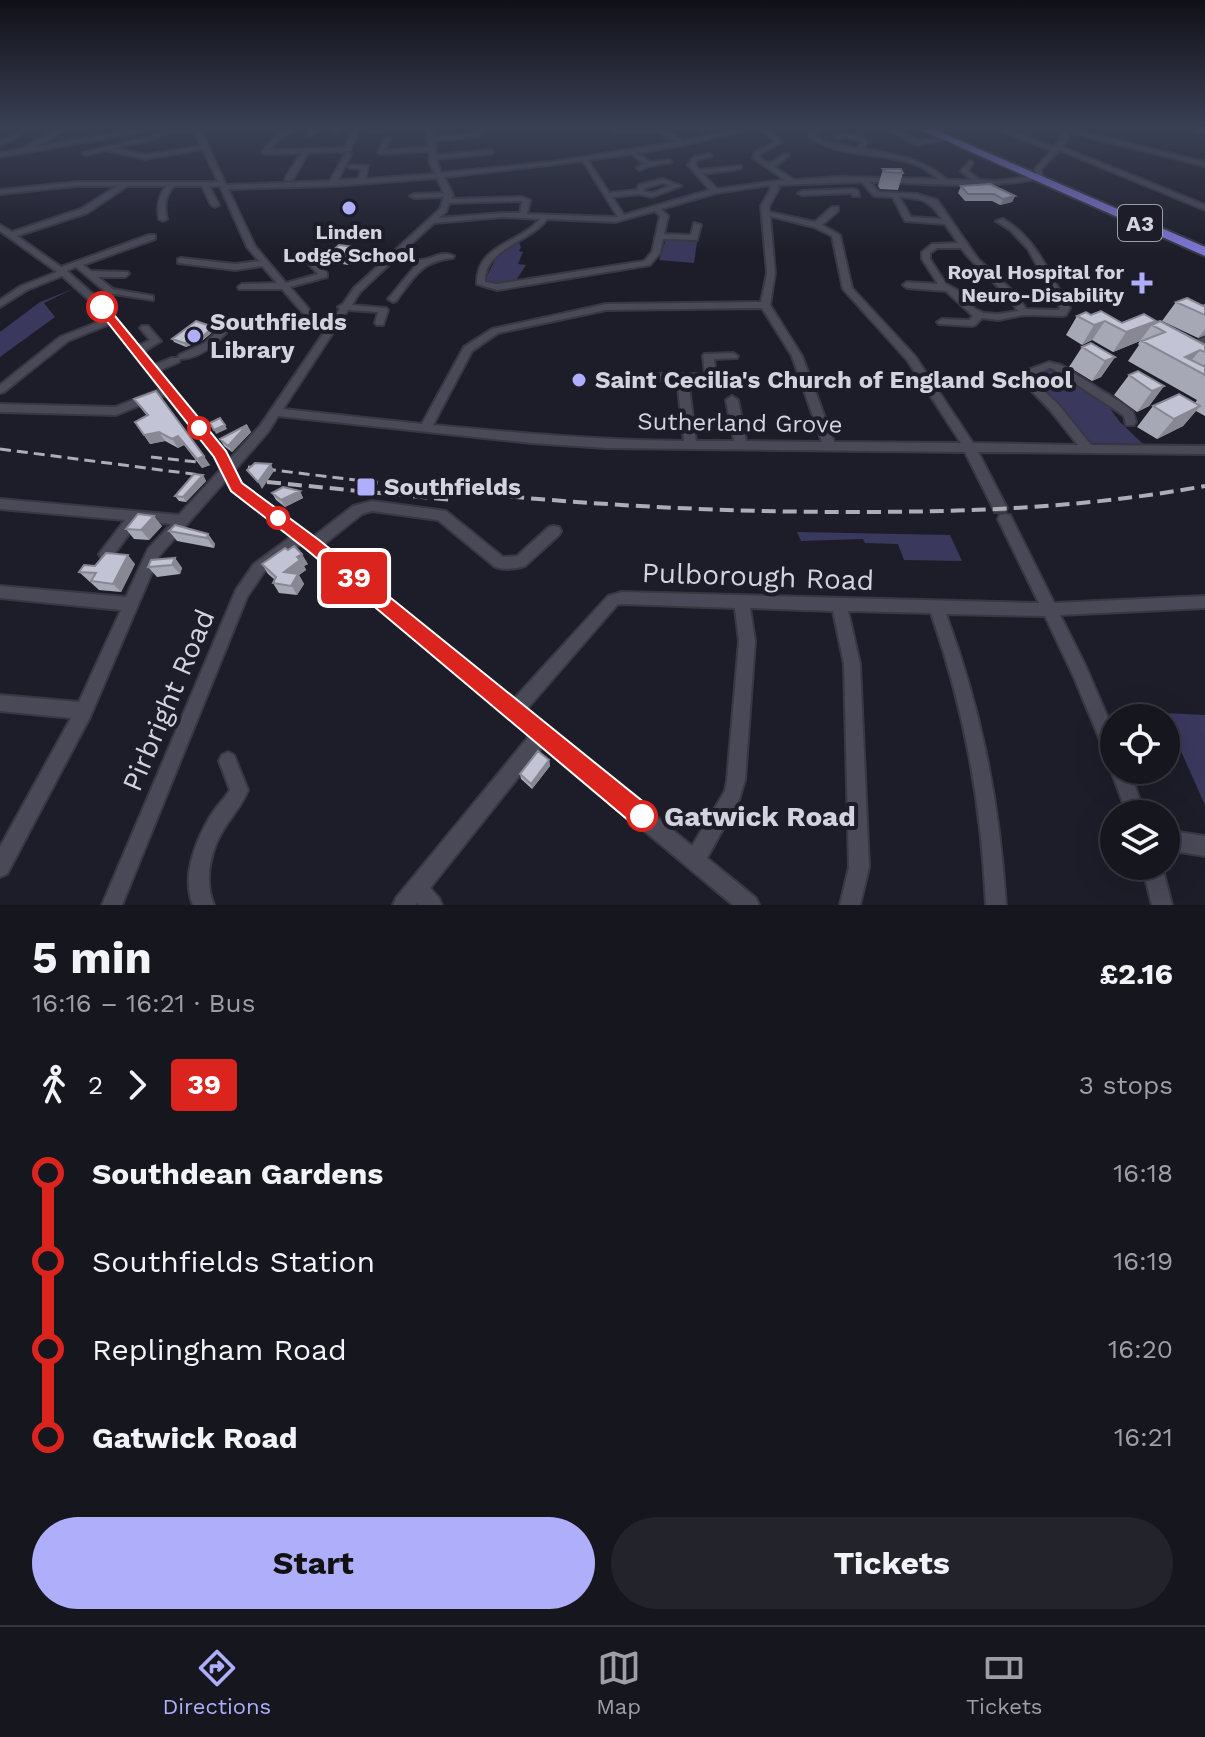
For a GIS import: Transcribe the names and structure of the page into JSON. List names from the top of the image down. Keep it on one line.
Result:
{"streets":{"highway":["A3"],"street":["Sutherland Grove","Pulborough Road","Pirbright Road"]},"places":{"other":["Linden Lodge School","Southfields Library","Saint Cecilia's Church of England School","Gatwick Road"],"health":["Royal Hospital for Neuro-Disability"],"transit":["Southfields"]},"lines":["bus line 39"],"page":{"on_map":"39","heading":["5 min","16:16 – 16:21 · Bus","£2.16"],"legs":["2","39","3 stops"],"list":[{"name":"Southdean Gardens","value":"16:18"},{"name":"Southfields Station","value":"16:19"},{"name":"Replingham Road","value":"16:20"},{"name":"Gatwick Road","value":"16:21"}],"buttons":["Start","Tickets"],"tabs":["Directions","Map","Tickets"]}}
